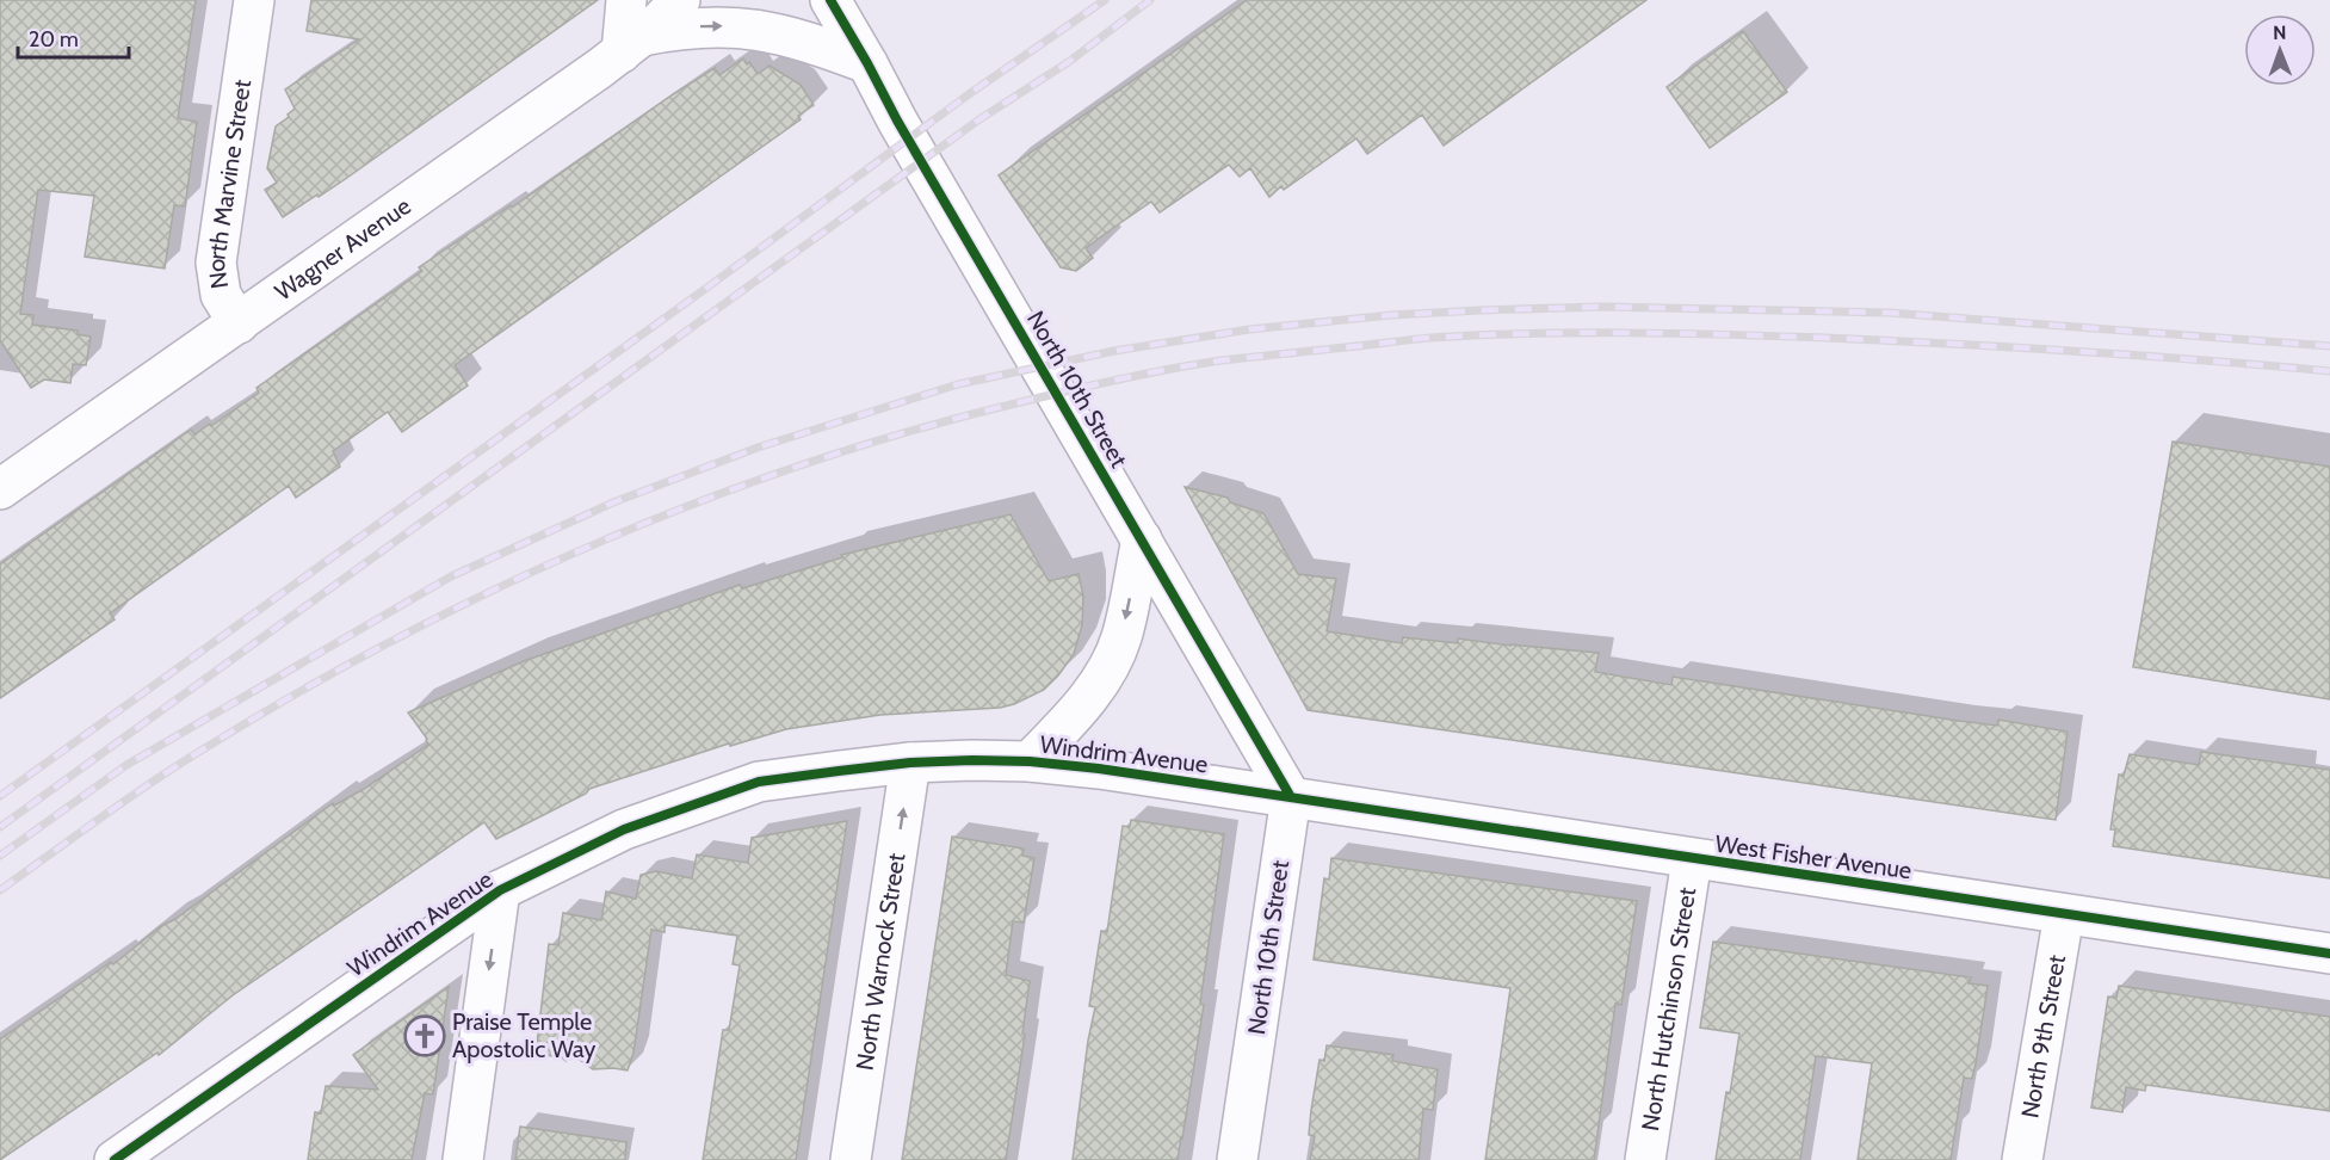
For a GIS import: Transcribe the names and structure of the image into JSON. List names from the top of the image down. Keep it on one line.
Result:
{"streets":{"street":["North Marvine Street","Wagner Avenue","North 10th Street","Windrim Avenue","West Fisher Avenue","North Warnock Street","North Hutchinson Street","North 9th Street"]},"crossings":[["North Marvine Street","Wagner Avenue"],["North 10th Street","Windrim Avenue"],["North 10th Street","West Fisher Avenue"],["Windrim Avenue","West Fisher Avenue"],["Windrim Avenue","North Warnock Street"],["West Fisher Avenue","North Hutchinson Street"],["West Fisher Avenue","North 9th Street"]],"one_way":["North Warnock Street"],"places":{"church":["Praise Temple Apostolic Way"]},"scale_bar":"20 m","north":"top"}
